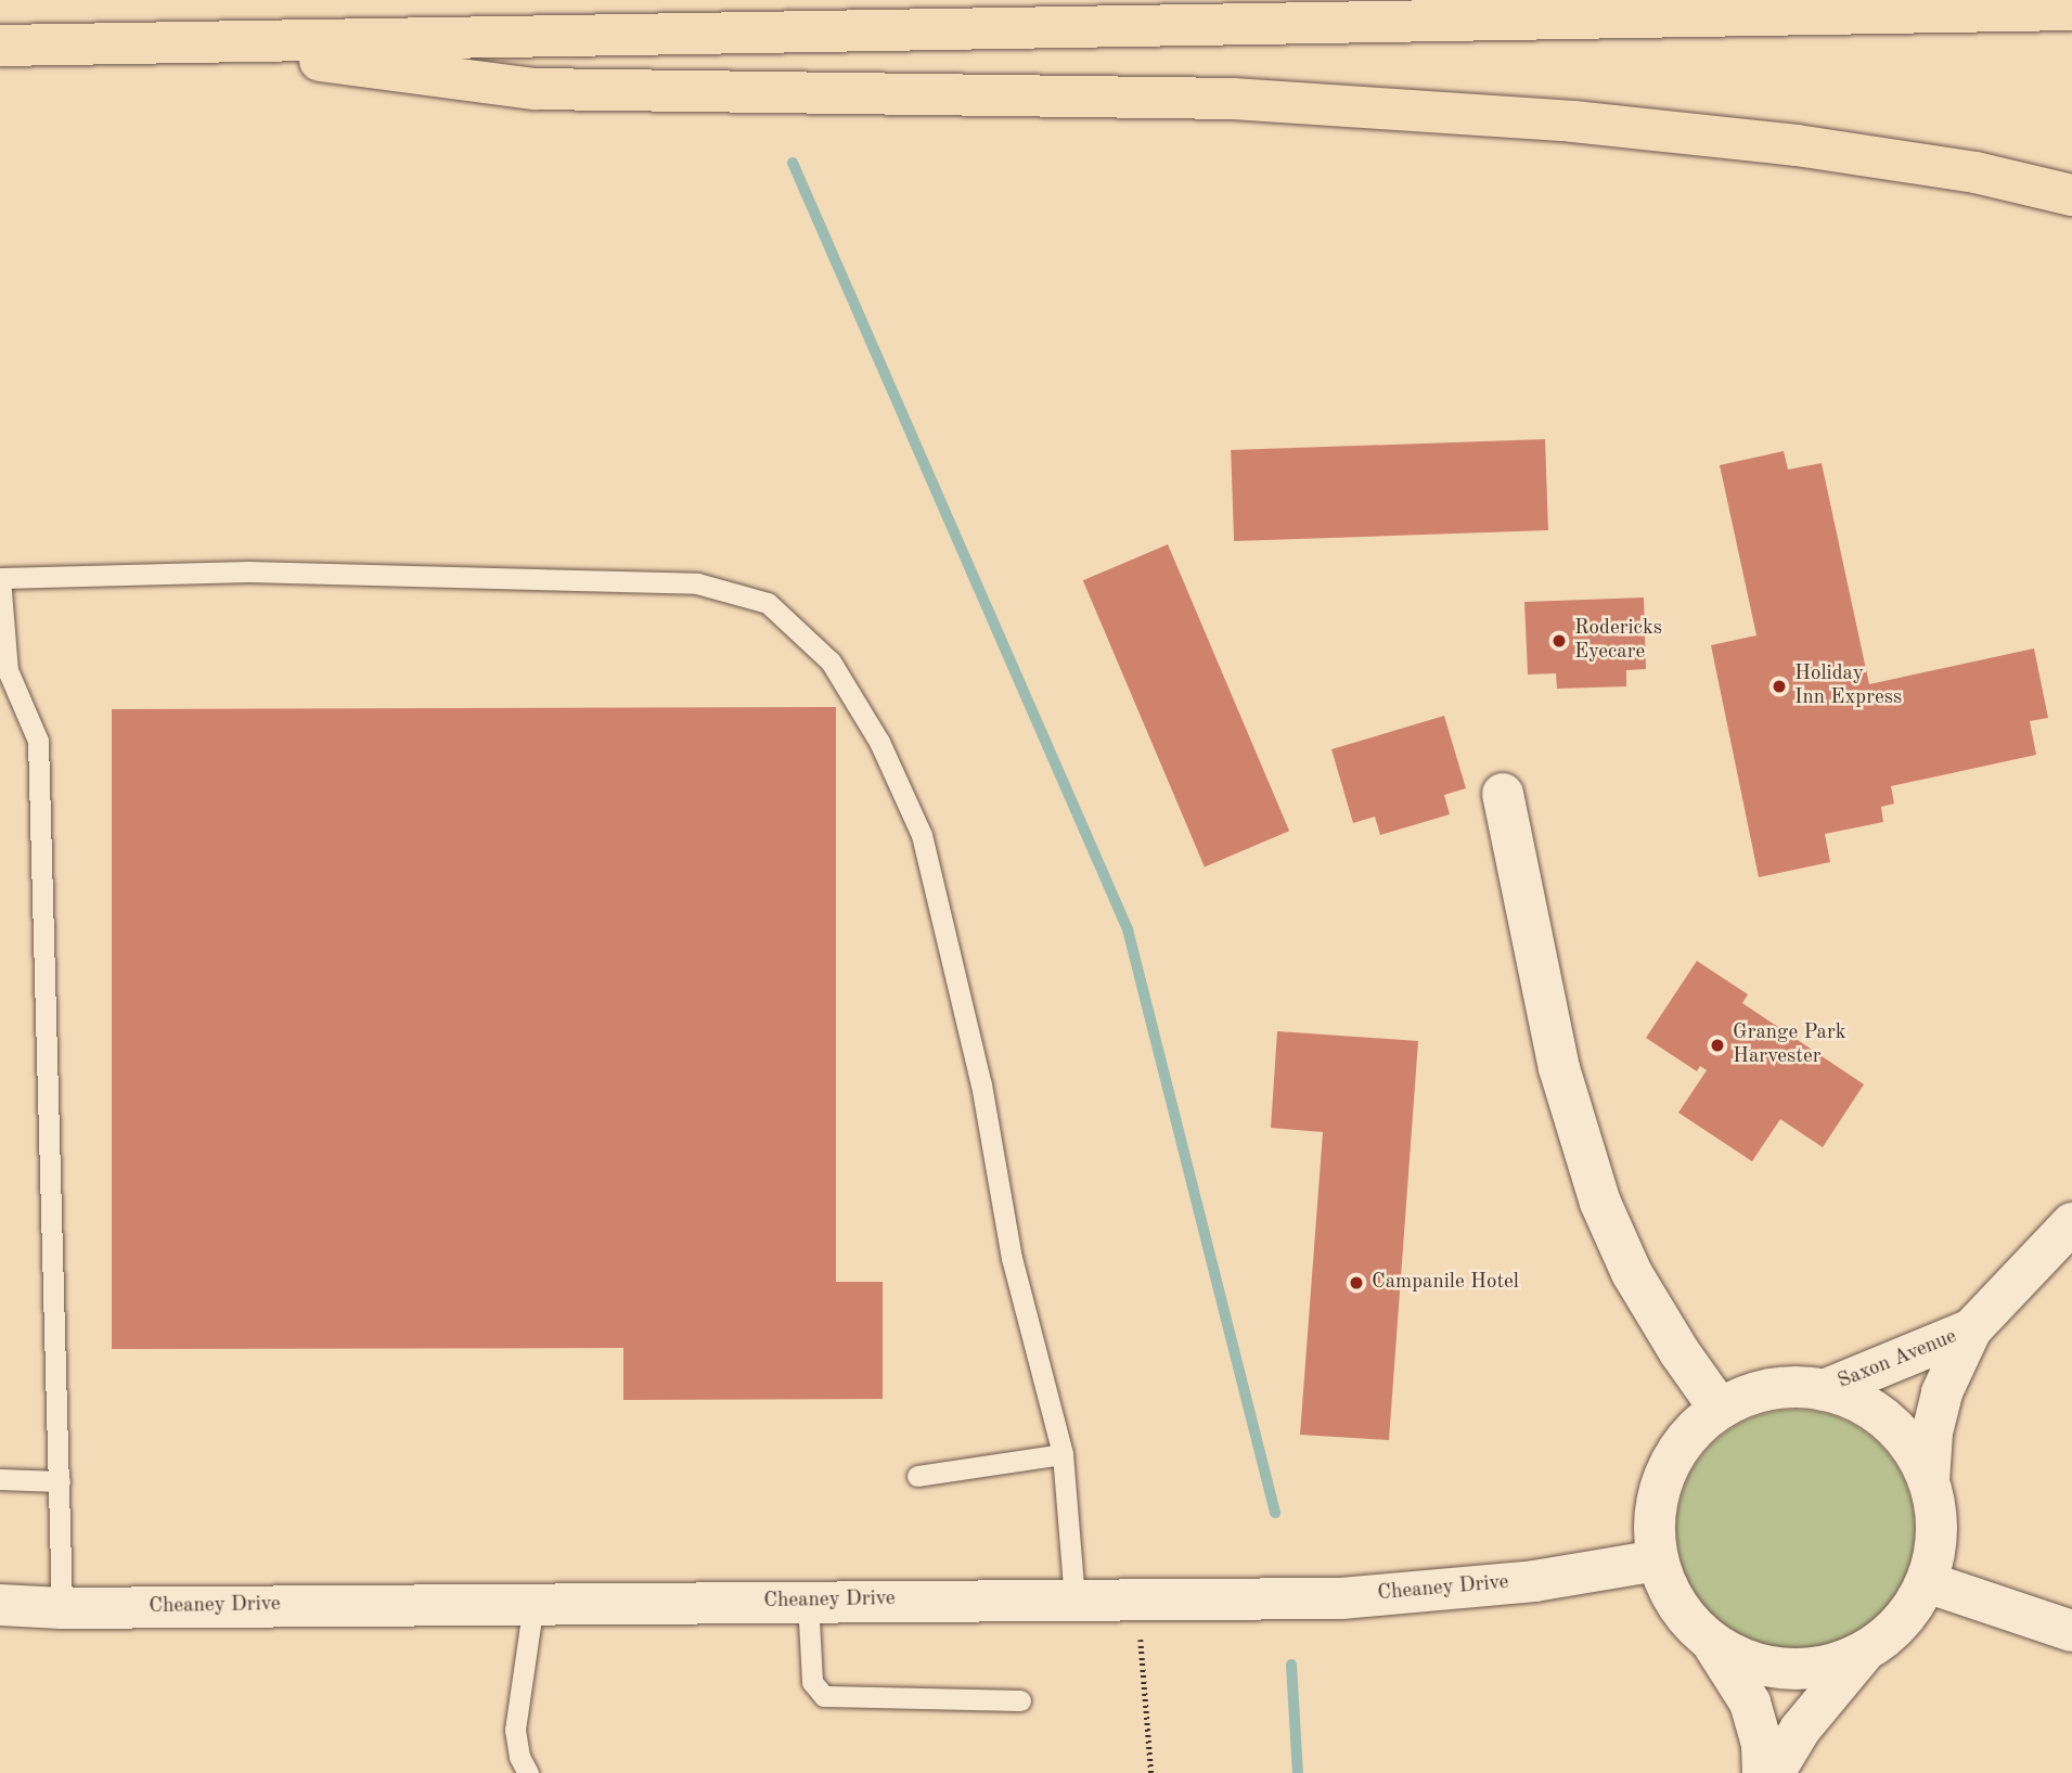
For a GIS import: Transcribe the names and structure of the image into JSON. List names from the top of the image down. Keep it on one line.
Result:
{"streets":{"street":["Saxon Avenue","Cheaney Drive"]},"places":["Rodericks Eyecare","Holiday Inn Express","Grange Park Harvester","Campanile Hotel"]}
